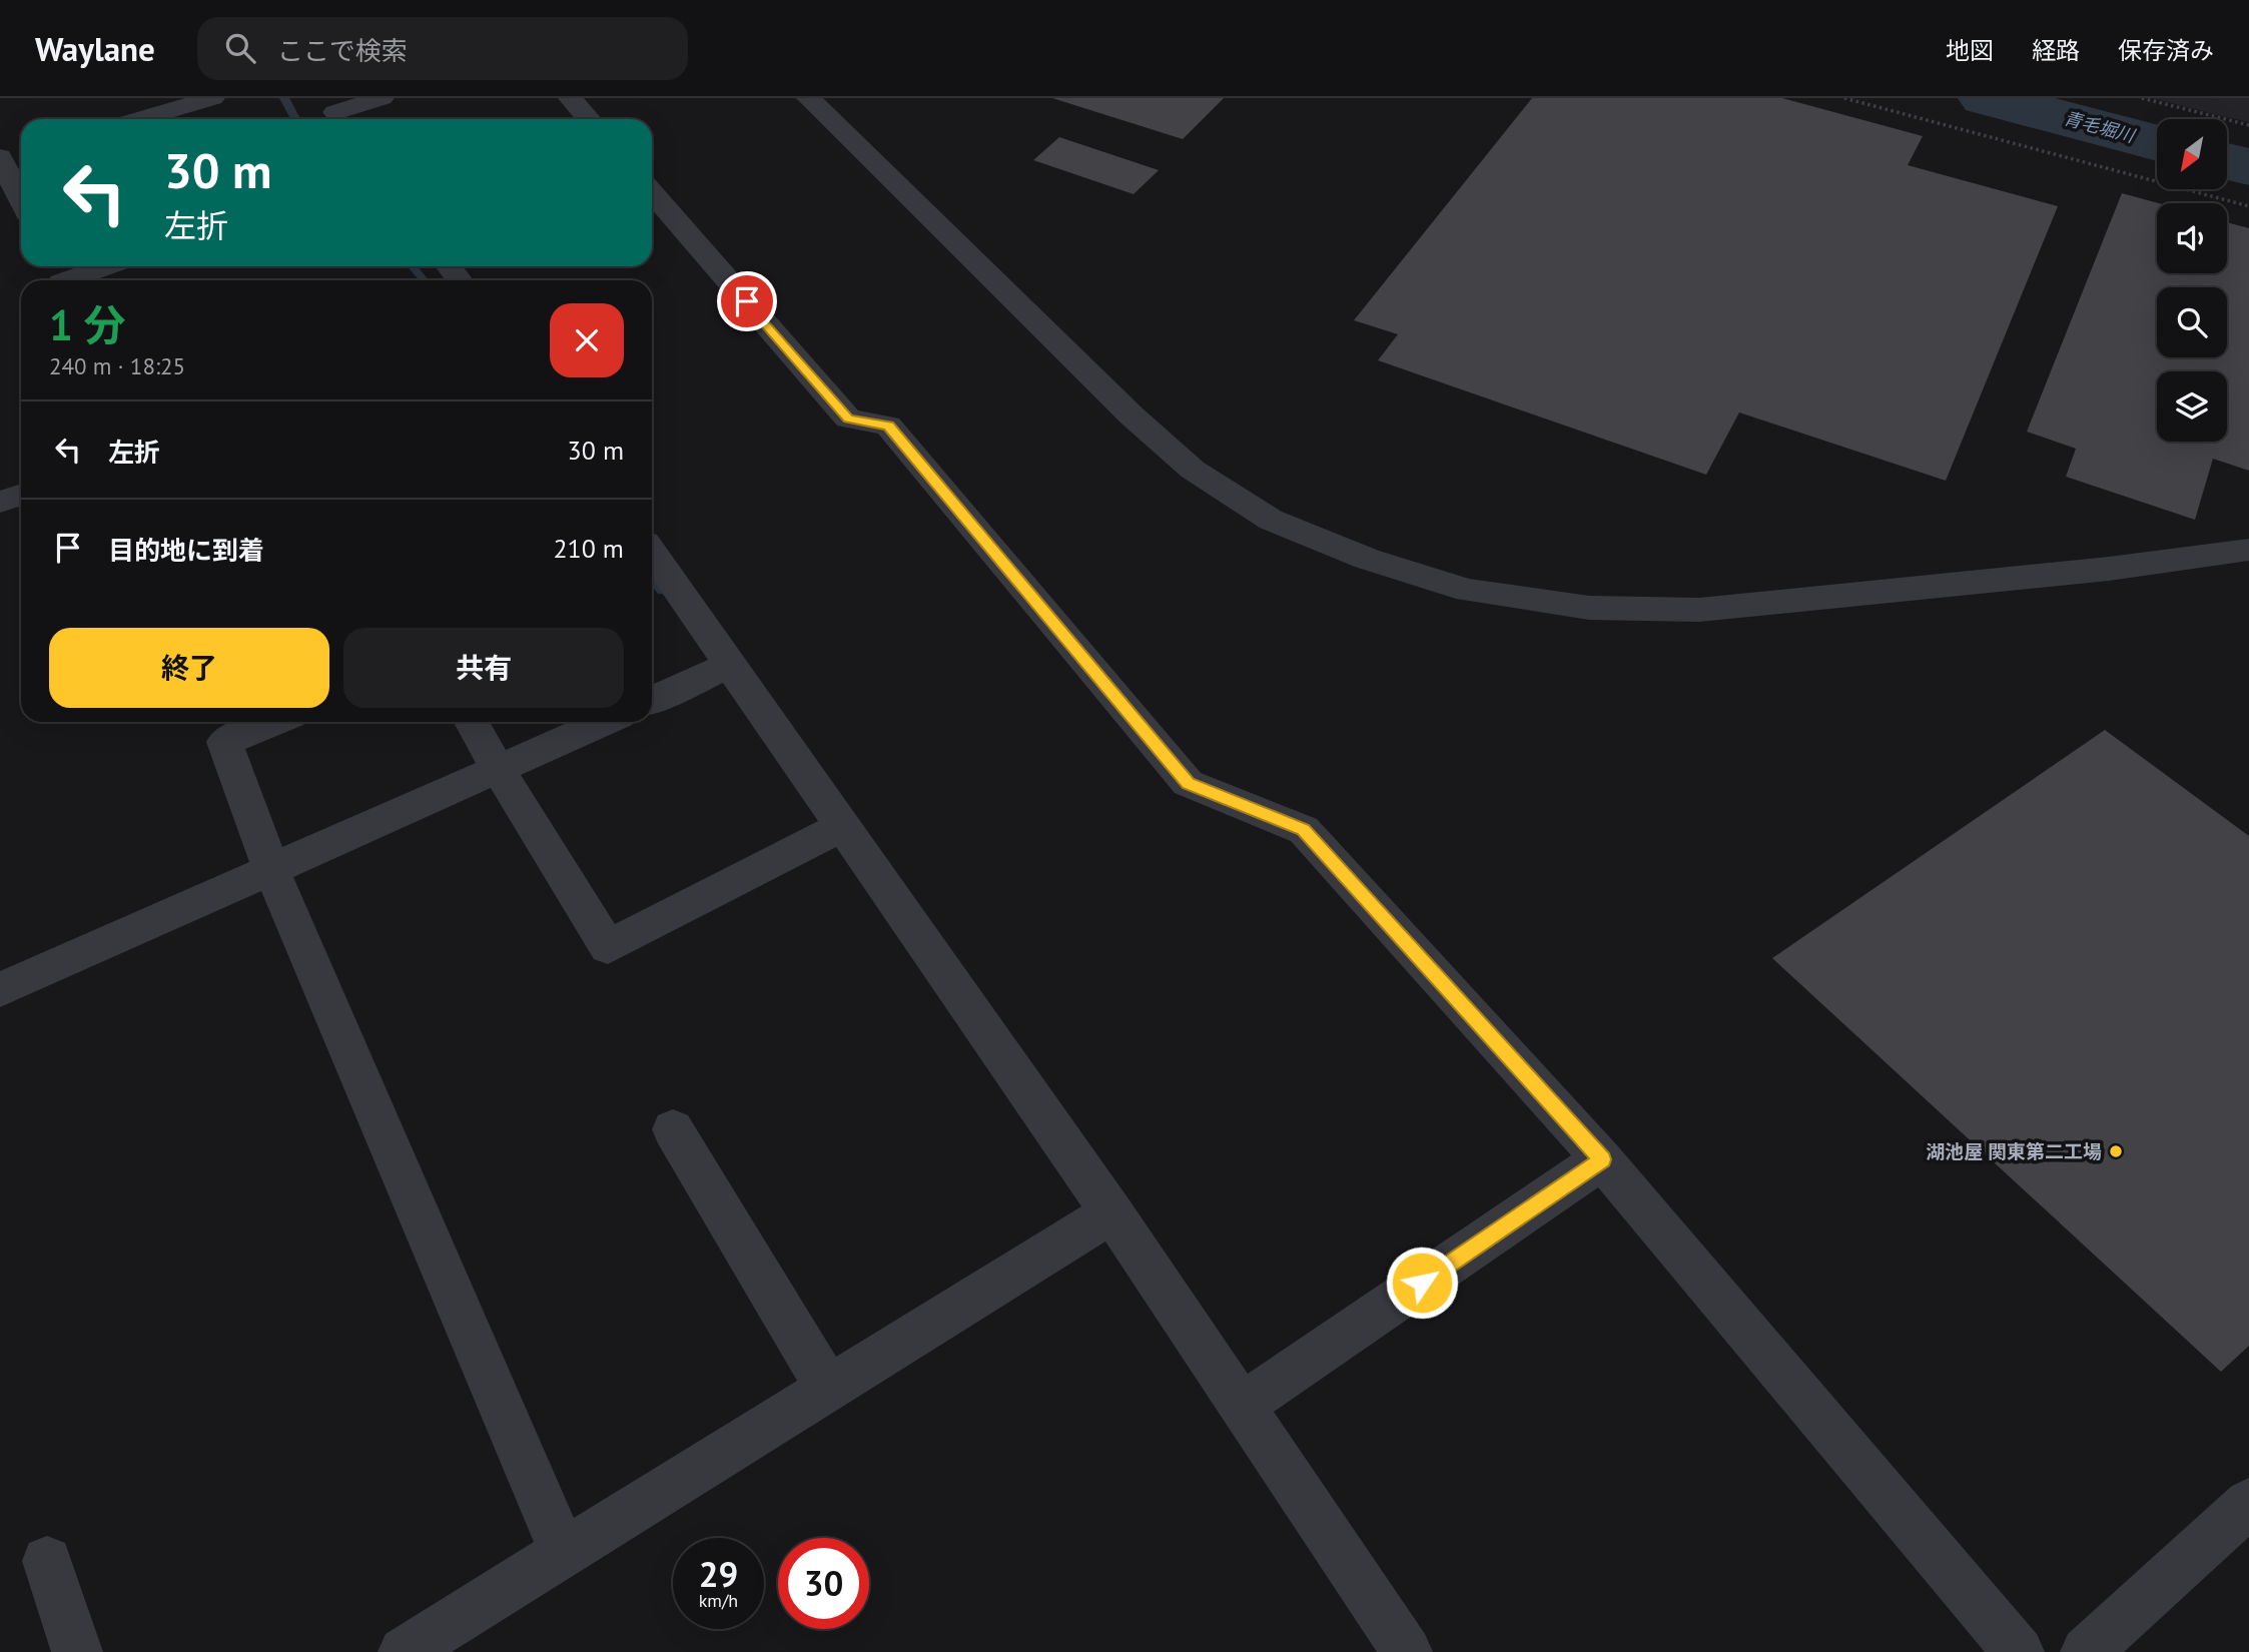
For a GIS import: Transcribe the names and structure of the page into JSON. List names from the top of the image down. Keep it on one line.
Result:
{"water":["青毛堀川"],"places":["湖池屋 関東第二工場"],"north":"bottom left","page":{"header":"Waylane","search":"ここで検索","nav":["地図","経路","保存済み"],"turn":["30 m","左折"],"heading":["1 分","240 m · 18:25"],"list":[{"name":"左折","value":"30 m"},{"name":"目的地に到着","value":"210 m"}],"buttons":["終了","共有"],"speed":"29 km/h","limit":"30"}}
